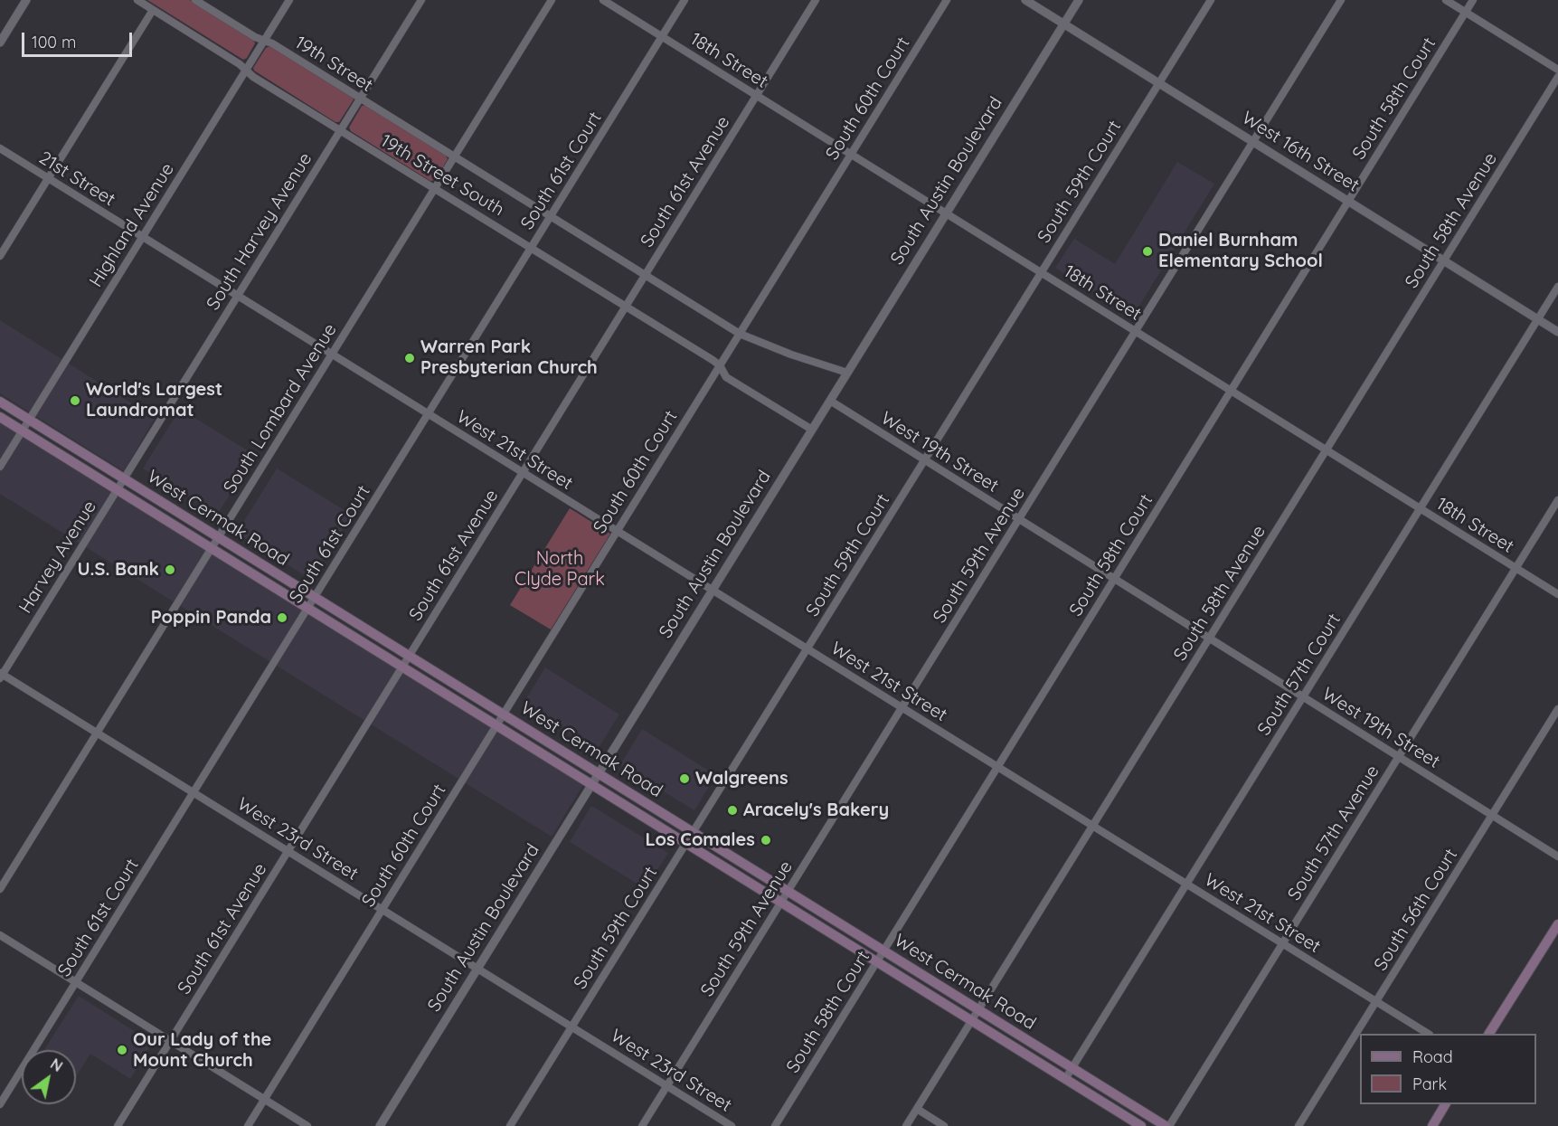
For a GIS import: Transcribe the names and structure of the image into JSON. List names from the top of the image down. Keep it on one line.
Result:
{"streets":{"main road":["West Cermak Road"],"street":["18th Street","19th Street","South 60th Court","South 58th Court","West 16th Street","South 61st Court","19th Street South","21st Street","South Austin Boulevard","South 61st Avenue","South 59th Court","South 58th Avenue","Highland Avenue","South Harvey Avenue","South Lombard Avenue","West 21st Street","West 19th Street","South 59th Avenue","Harvey Avenue","South 57th Court","South 57th Avenue","West 23rd Street","South 56th Court"]},"crossings":[["18th Street","South 60th Court"],["18th Street","South 58th Court"],["18th Street","South 61st Court"],["18th Street","South Austin Boulevard"],["18th Street","South 61st Avenue"],["18th Street","South 59th Court"],["18th Street","South 58th Avenue"],["18th Street","South 59th Avenue"],["18th Street","South 57th Court"],["18th Street","South 57th Avenue"],["19th Street","Highland Avenue"],["19th Street","South Harvey Avenue"],["19th Street","South Lombard Avenue"],["South 60th Court","19th Street South"],["South 60th Court","West 21st Street"],["South 60th Court","West Cermak Road"],["South 60th Court","West 23rd Street"],["South 58th Court","West 16th Street"],["South 58th Court","West 21st Street"],["South 58th Court","West 19th Street"],["South 58th Court","West Cermak Road"],["West 16th Street","South Austin Boulevard"],["West 16th Street","South 59th Court"],["West 16th Street","South 58th Avenue"],["West 16th Street","South 59th Avenue"],["West 16th Street","South 57th Court"],["South 61st Court","19th Street South"],["South 61st Court","West 21st Street"],["South 61st Court","West Cermak Road"],["South 61st Court","West 23rd Street"],["19th Street South","South Austin Boulevard"],["19th Street South","South 61st Avenue"],["19th Street South","Highland Avenue"],["19th Street South","South Harvey Avenue"],["19th Street South","South Lombard Avenue"],["21st Street","Highland Avenue"],["21st Street","South Harvey Avenue"],["21st Street","South Lombard Avenue"],["21st Street","West 21st Street"],["South Austin Boulevard","West 21st Street"],["South Austin Boulevard","West 19th Street"],["South Austin Boulevard","West Cermak Road"],["South Austin Boulevard","West 23rd Street"],["South 61st Avenue","West 21st Street"],["South 61st Avenue","West Cermak Road"],["South 61st Avenue","West 23rd Street"],["South 59th Court","West 21st Street"],["South 59th Court","West 19th Street"],["South 59th Court","West Cermak Road"],["South 59th Court","West 23rd Street"],["South 58th Avenue","West 21st Street"],["South 58th Avenue","West 19th Street"],["South 58th Avenue","West Cermak Road"],["Highland Avenue","West Cermak Road"],["South Harvey Avenue","West Cermak Road"],["South Harvey Avenue","Harvey Avenue"],["South Lombard Avenue","West 21st Street"],["South Lombard Avenue","West Cermak Road"],["South Lombard Avenue","West 23rd Street"],["West 21st Street","South 59th Avenue"],["West 21st Street","South 57th Court"],["West 21st Street","South 57th Avenue"],["West 21st Street","South 56th Court"],["West 19th Street","South 59th Avenue"],["West 19th Street","South 57th Court"],["West 19th Street","South 57th Avenue"],["West 19th Street","South 56th Court"],["West Cermak Road","South 59th Avenue"],["West Cermak Road","Harvey Avenue"],["West Cermak Road","South 57th Court"],["West Cermak Road","South 57th Avenue"],["South 59th Avenue","West 23rd Street"],["Harvey Avenue","West 23rd Street"]],"parks":["North Clyde Park"],"places":["Daniel Burnham Elementary School","Warren Park Presbyterian Church","World's Largest Laundromat","U.S. Bank","Poppin Panda","Walgreens","Aracely's Bakery","Los Comales","Our Lady of the Mount Church"],"legend":["Road","Park"],"scale_bar":"100 m","north":"top right"}
